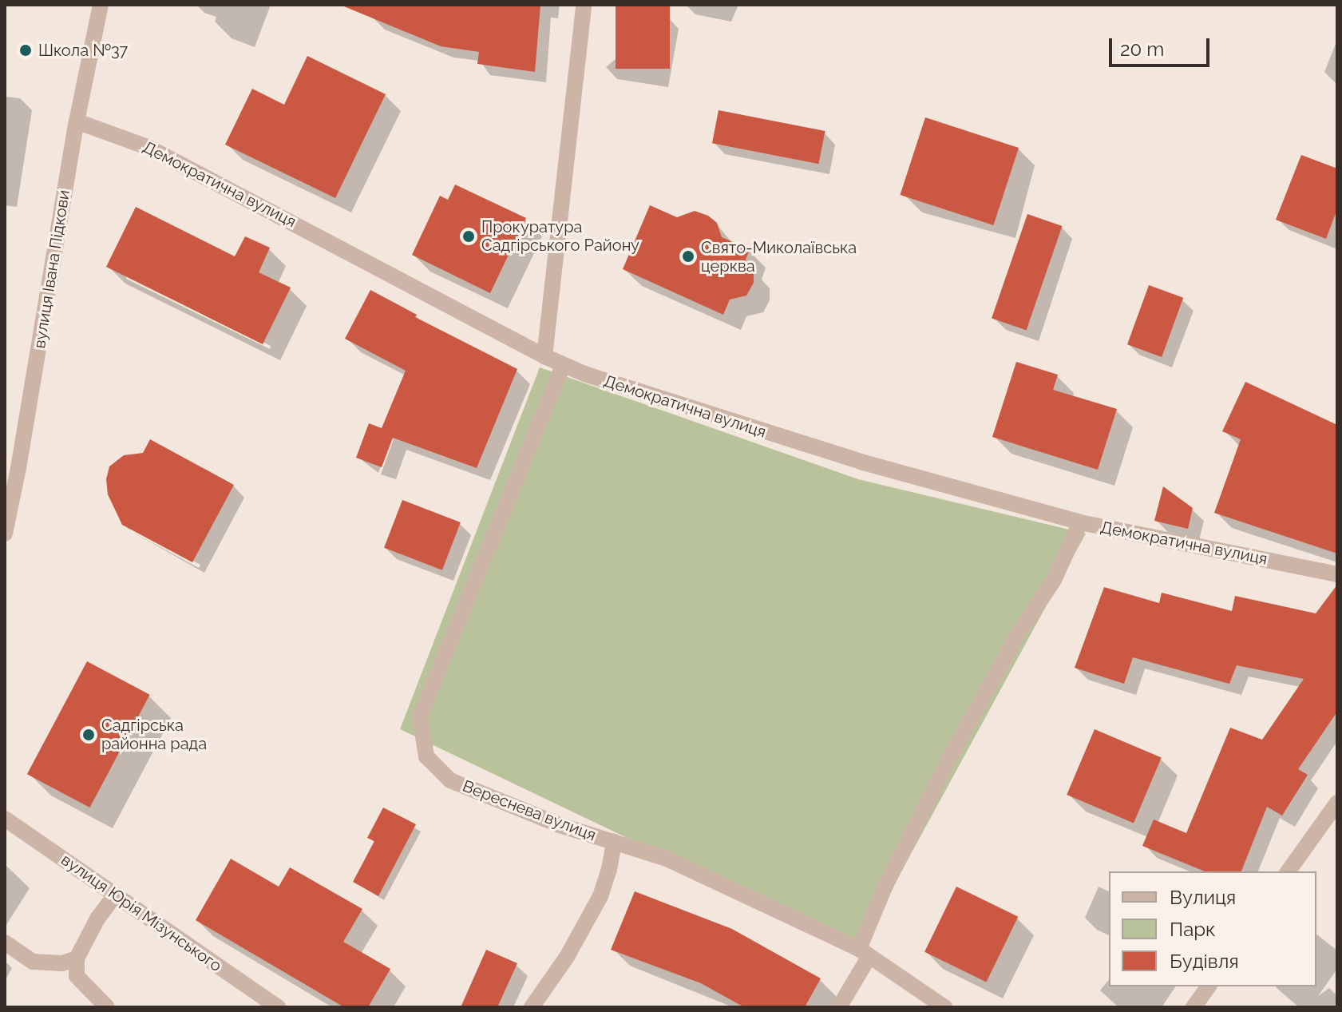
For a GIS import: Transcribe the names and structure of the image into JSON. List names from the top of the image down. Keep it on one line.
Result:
{"streets":{"street":["Демократична вулиця","вулиця Івана Підкови","Вереснева вулиця","вулиця Юрія Мізунського"]},"crossings":[["Демократична вулиця","вулиця Івана Підкови"],["Демократична вулиця","Вереснева вулиця"]],"places":["Школа №37","Прокуратура Садгірського Району","Свято-Миколаївська церква","Садгірська районна рада"],"legend":["Вулиця","Парк","Будівля"],"scale_bar":"20 m"}
